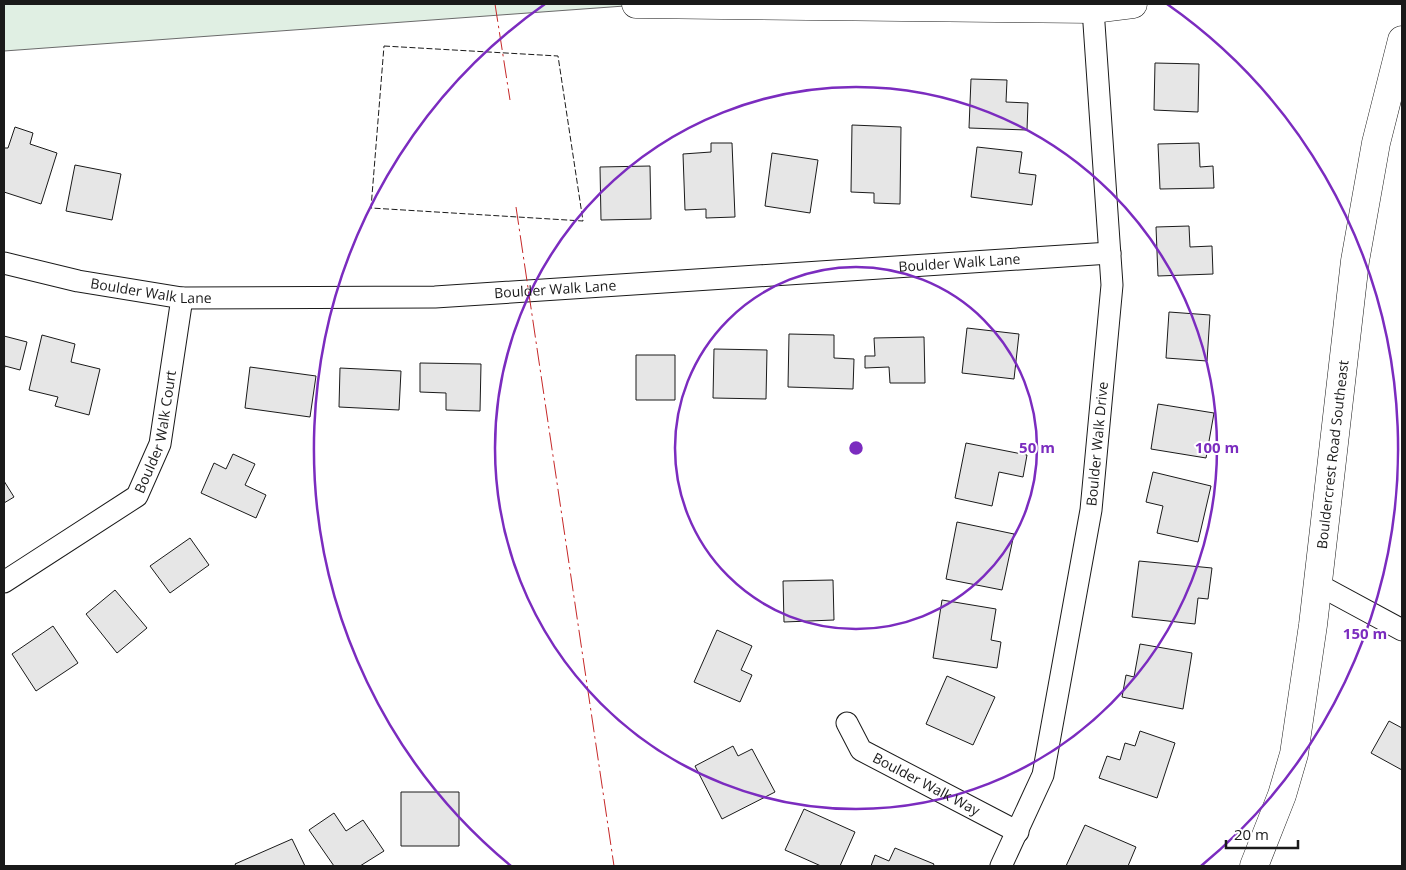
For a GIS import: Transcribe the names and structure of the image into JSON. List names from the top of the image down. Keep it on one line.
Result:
{"streets":{"street":["Boulder Walk Lane","Boulder Walk Court","Boulder Walk Drive","Bouldercrest Road Southeast","Boulder Walk Way"]},"crossings":[["Boulder Walk Lane","Boulder Walk Court"],["Boulder Walk Lane","Boulder Walk Drive"],["Boulder Walk Drive","Boulder Walk Way"]],"scale_bar":"20 m","rings":["50 m","100 m","150 m"]}
